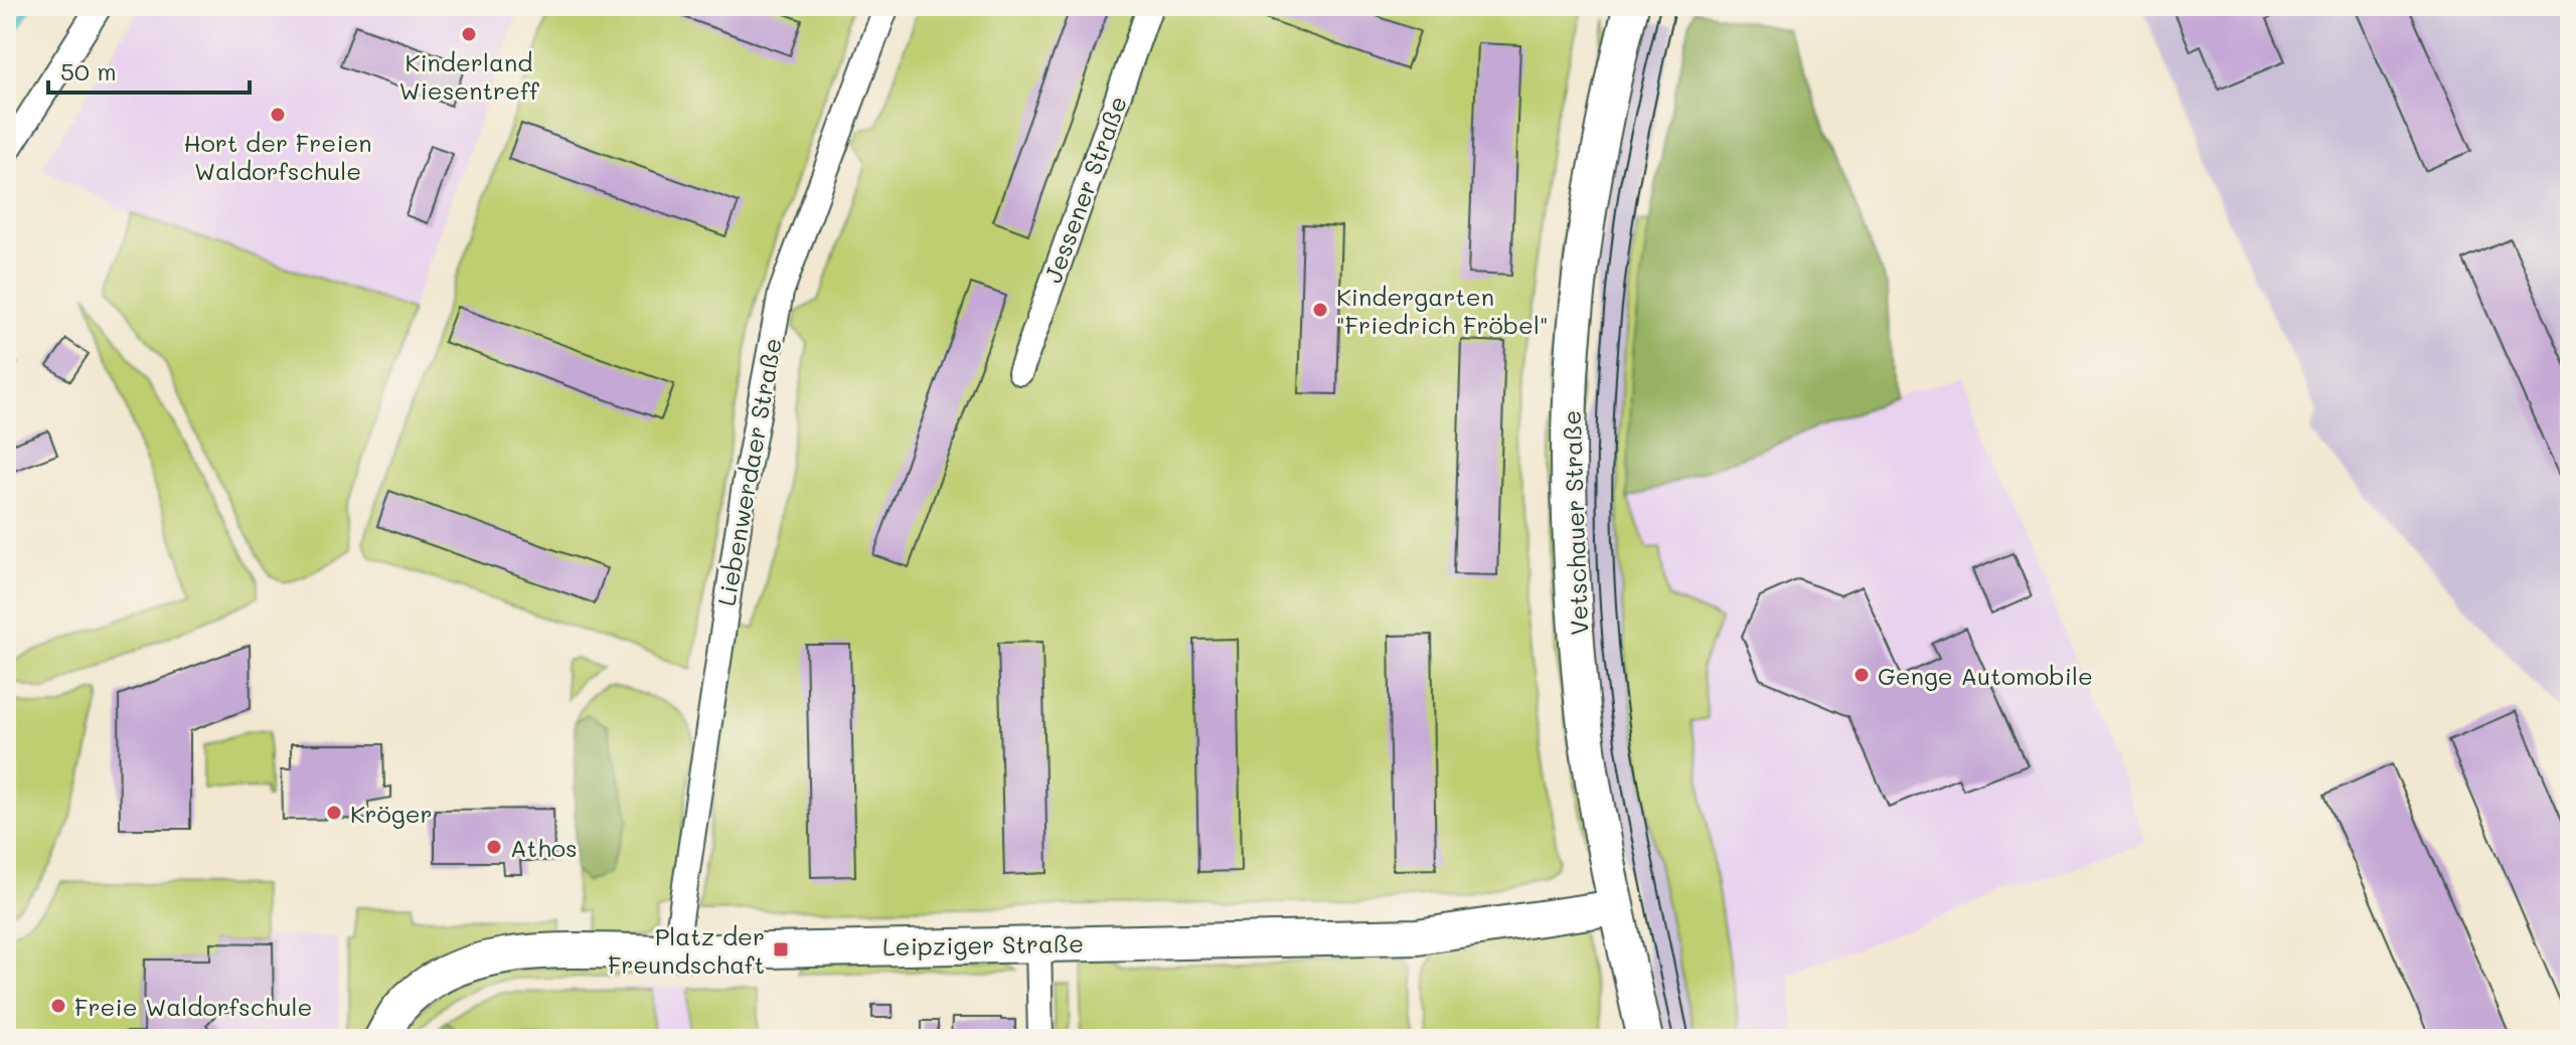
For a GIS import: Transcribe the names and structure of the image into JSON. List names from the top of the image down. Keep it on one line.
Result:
{"streets":{"street":["Jessener Straße","Liebenwerdaer Straße","Vetschauer Straße","Leipziger Straße"]},"crossings":[["Liebenwerdaer Straße","Leipziger Straße"],["Vetschauer Straße","Leipziger Straße"]],"places":{"other":["Kinderland Wiesentreff","Hort der Freien Waldorfschule","Kindergarten \"Friedrich Fröbel\"","Genge Automobile","Kröger","Athos","Freie Waldorfschule"],"transit":["Platz der Freundschaft"]},"scale_bar":"50 m"}
